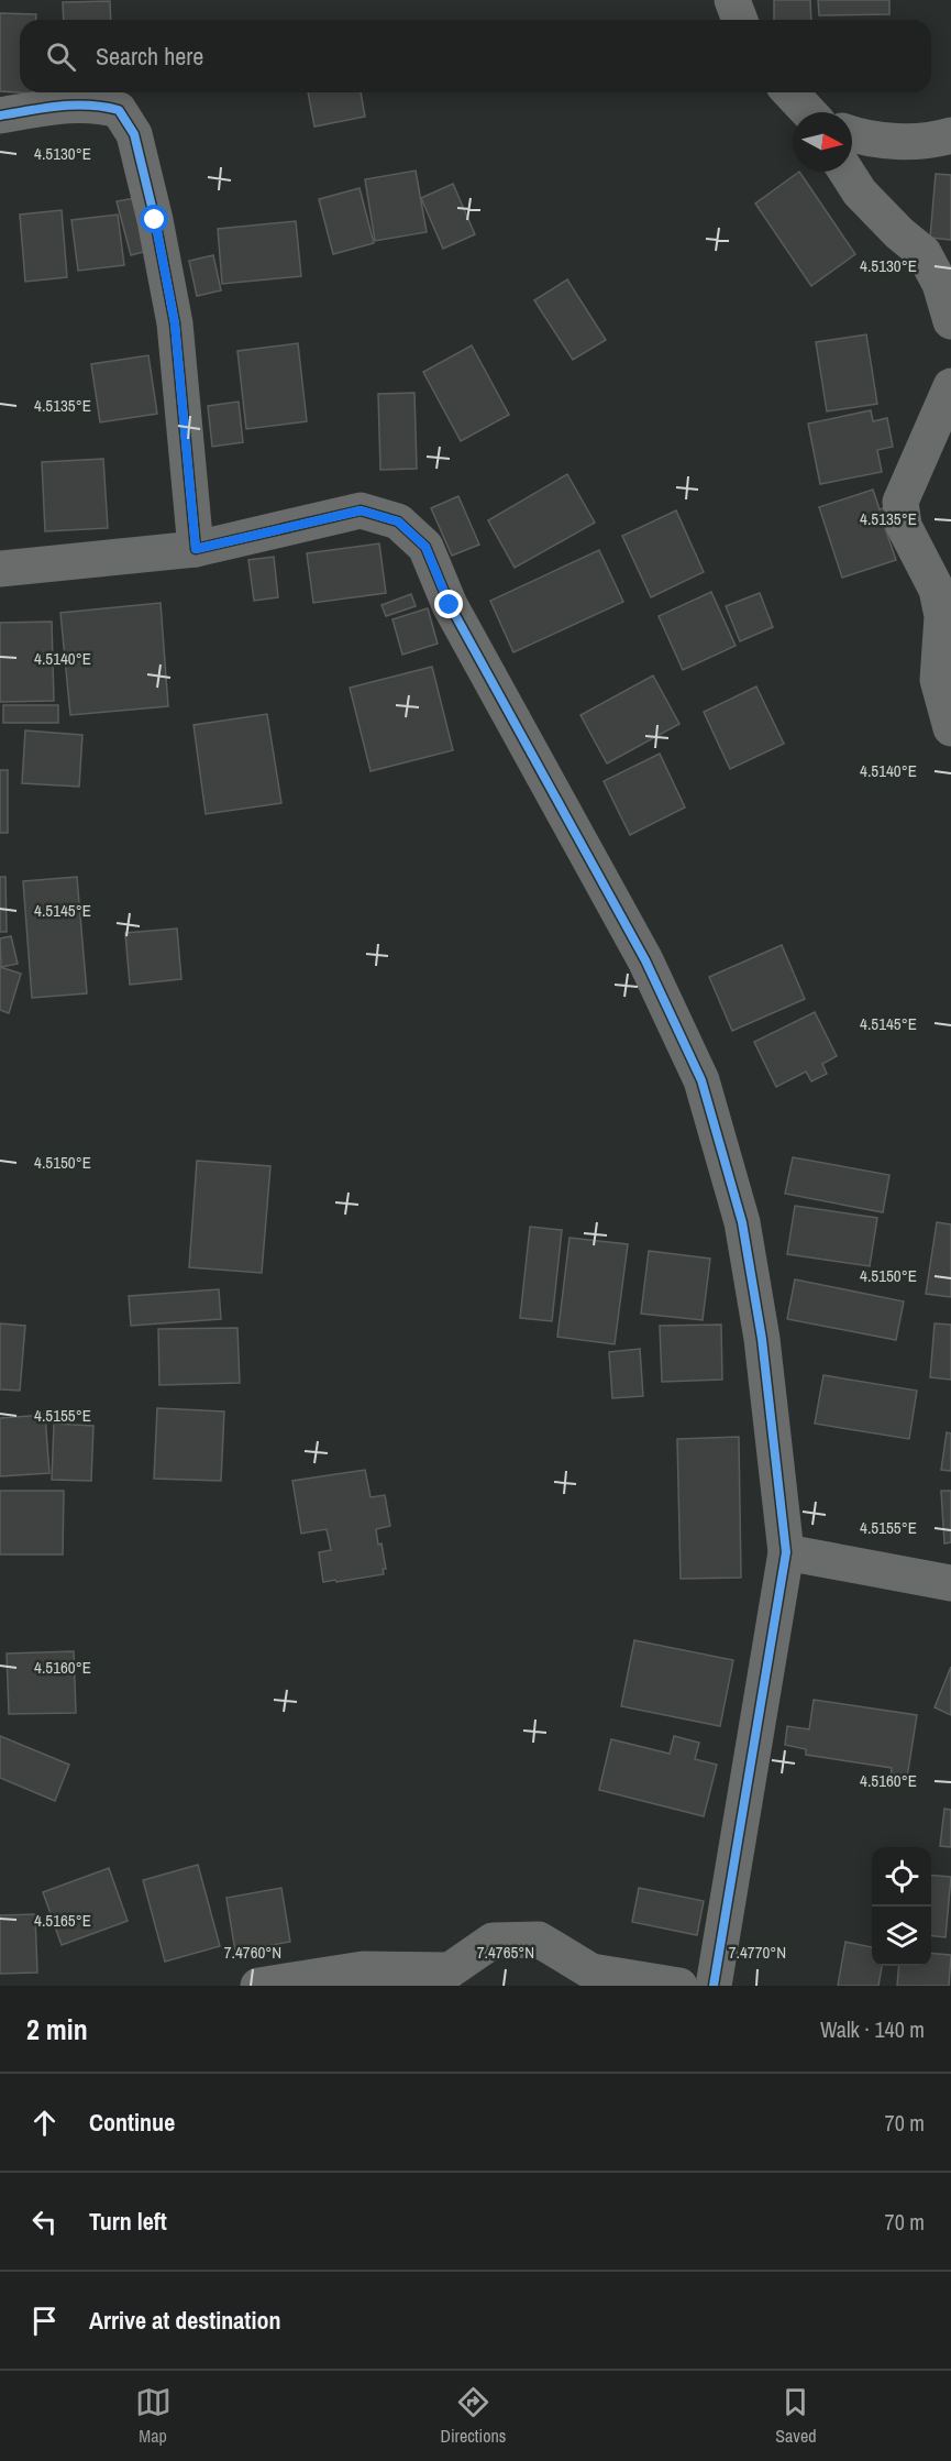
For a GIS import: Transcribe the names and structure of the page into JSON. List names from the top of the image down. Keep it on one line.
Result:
{"north":"right","page":{"search":"Search here","heading":["2 min","Walk · 140 m"],"list":[["Continue","70 m"],["Turn left","70 m"],"Arrive at destination"],"nav":["Map","Directions","Saved"]},"coordinates":["4.5130°E","4.5135°E","4.5140°E","4.5145°E","4.5150°E","4.5155°E","4.5160°E","4.5165°E","7.4760°N","7.4765°N","7.4770°N"]}
